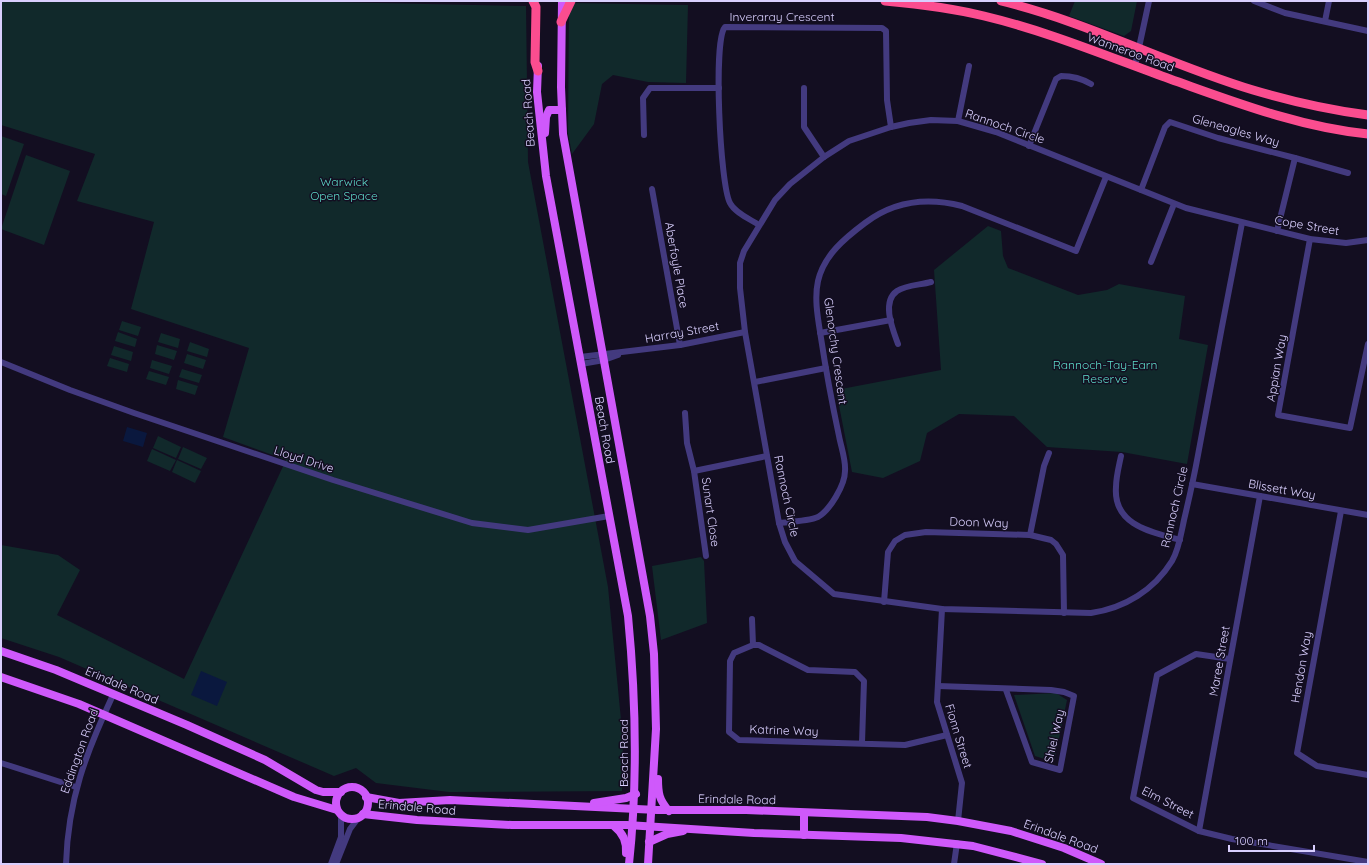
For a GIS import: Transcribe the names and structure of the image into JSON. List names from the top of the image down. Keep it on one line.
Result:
{"streets":{"highway":["Wanneroo Road"],"main road":["Beach Road","Erindale Road"],"street":["Inveraray Crescent","Rannoch Circle","Gleneagles Way","Cope Street","Aberfoyle Place","Harray Street","Glenorchy Crescent","Appian Way","Lloyd Drive","Blissett Way","Sunart Close","Doon Way","Maree Street","Hendon Way","Katrine Way","Fionn Street","Shiel Way","Eddington Road","Elm Street"]},"crossings":[["Inveraray Crescent","Rannoch Circle"],["Beach Road","Harray Street"],["Beach Road","Lloyd Drive"],["Beach Road","Erindale Road"],["Rannoch Circle","Gleneagles Way"],["Rannoch Circle","Cope Street"],["Rannoch Circle","Harray Street"],["Rannoch Circle","Glenorchy Crescent"],["Rannoch Circle","Blissett Way"],["Rannoch Circle","Sunart Close"],["Rannoch Circle","Doon Way"],["Rannoch Circle","Fionn Street"],["Cope Street","Appian Way"],["Aberfoyle Place","Harray Street"],["Blissett Way","Maree Street"],["Blissett Way","Hendon Way"],["Maree Street","Elm Street"],["Erindale Road","Fionn Street"],["Erindale Road","Eddington Road"],["Katrine Way","Fionn Street"],["Fionn Street","Shiel Way"]],"parks":["Warwick Open Space","Rannoch-Tay-Earn Reserve"],"scale_bar":"100 m"}
